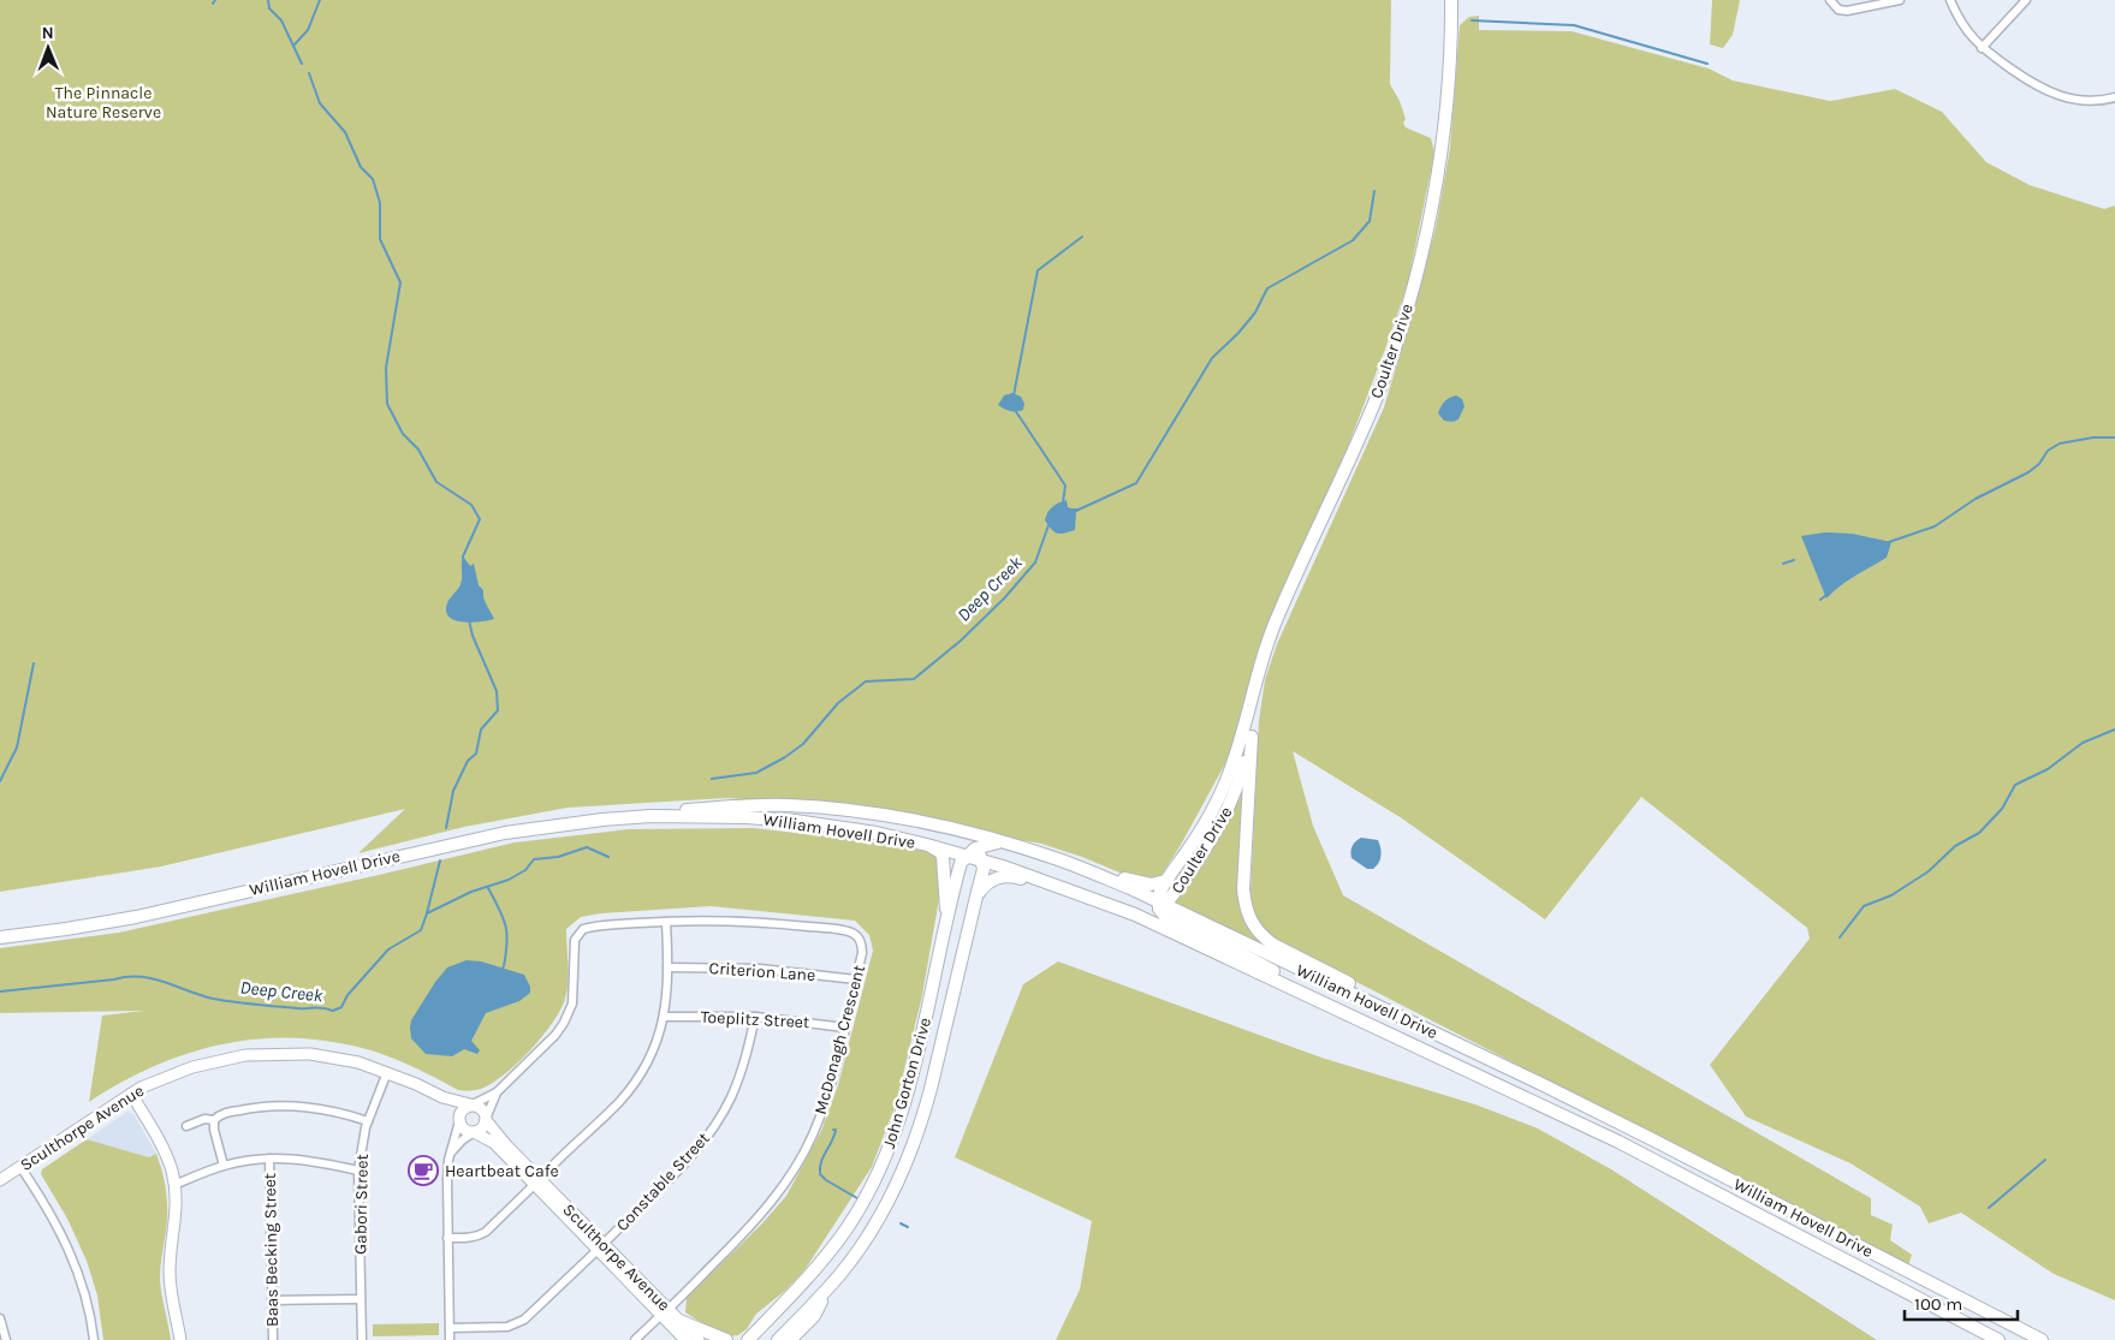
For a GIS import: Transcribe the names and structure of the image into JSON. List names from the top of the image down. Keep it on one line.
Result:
{"streets":{"main road":["Coulter Drive","William Hovell Drive","John Gorton Drive"],"street":["Criterion Lane","Toeplitz Street","McDonagh Crescent","Sculthorpe Avenue","Constable Street","Gabori Street","Baas Becking Street"]},"crossings":[["Coulter Drive","William Hovell Drive"],["William Hovell Drive","John Gorton Drive"],["Criterion Lane","McDonagh Crescent"],["Toeplitz Street","McDonagh Crescent"],["Toeplitz Street","Constable Street"],["McDonagh Crescent","Sculthorpe Avenue"],["Sculthorpe Avenue","Constable Street"],["Sculthorpe Avenue","Gabori Street"]],"water":["Deep Creek"],"parks":["The Pinnacle Nature Reserve"],"places":{"cafe":["Heartbeat Cafe"]},"scale_bar":"100 m","north":"top"}
